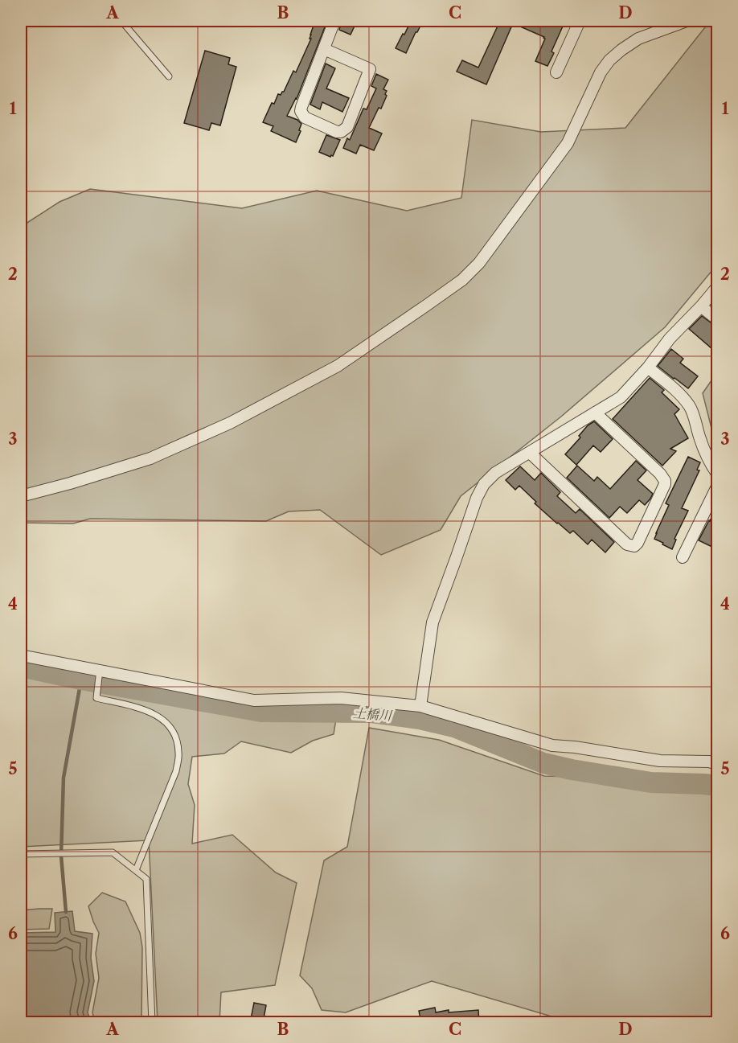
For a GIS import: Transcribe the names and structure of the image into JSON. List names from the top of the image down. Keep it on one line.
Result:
{"water":["土橋川"],"grid":{"columns":["A","B","C","D"],"rows":["1","2","3","4","5","6"]}}
